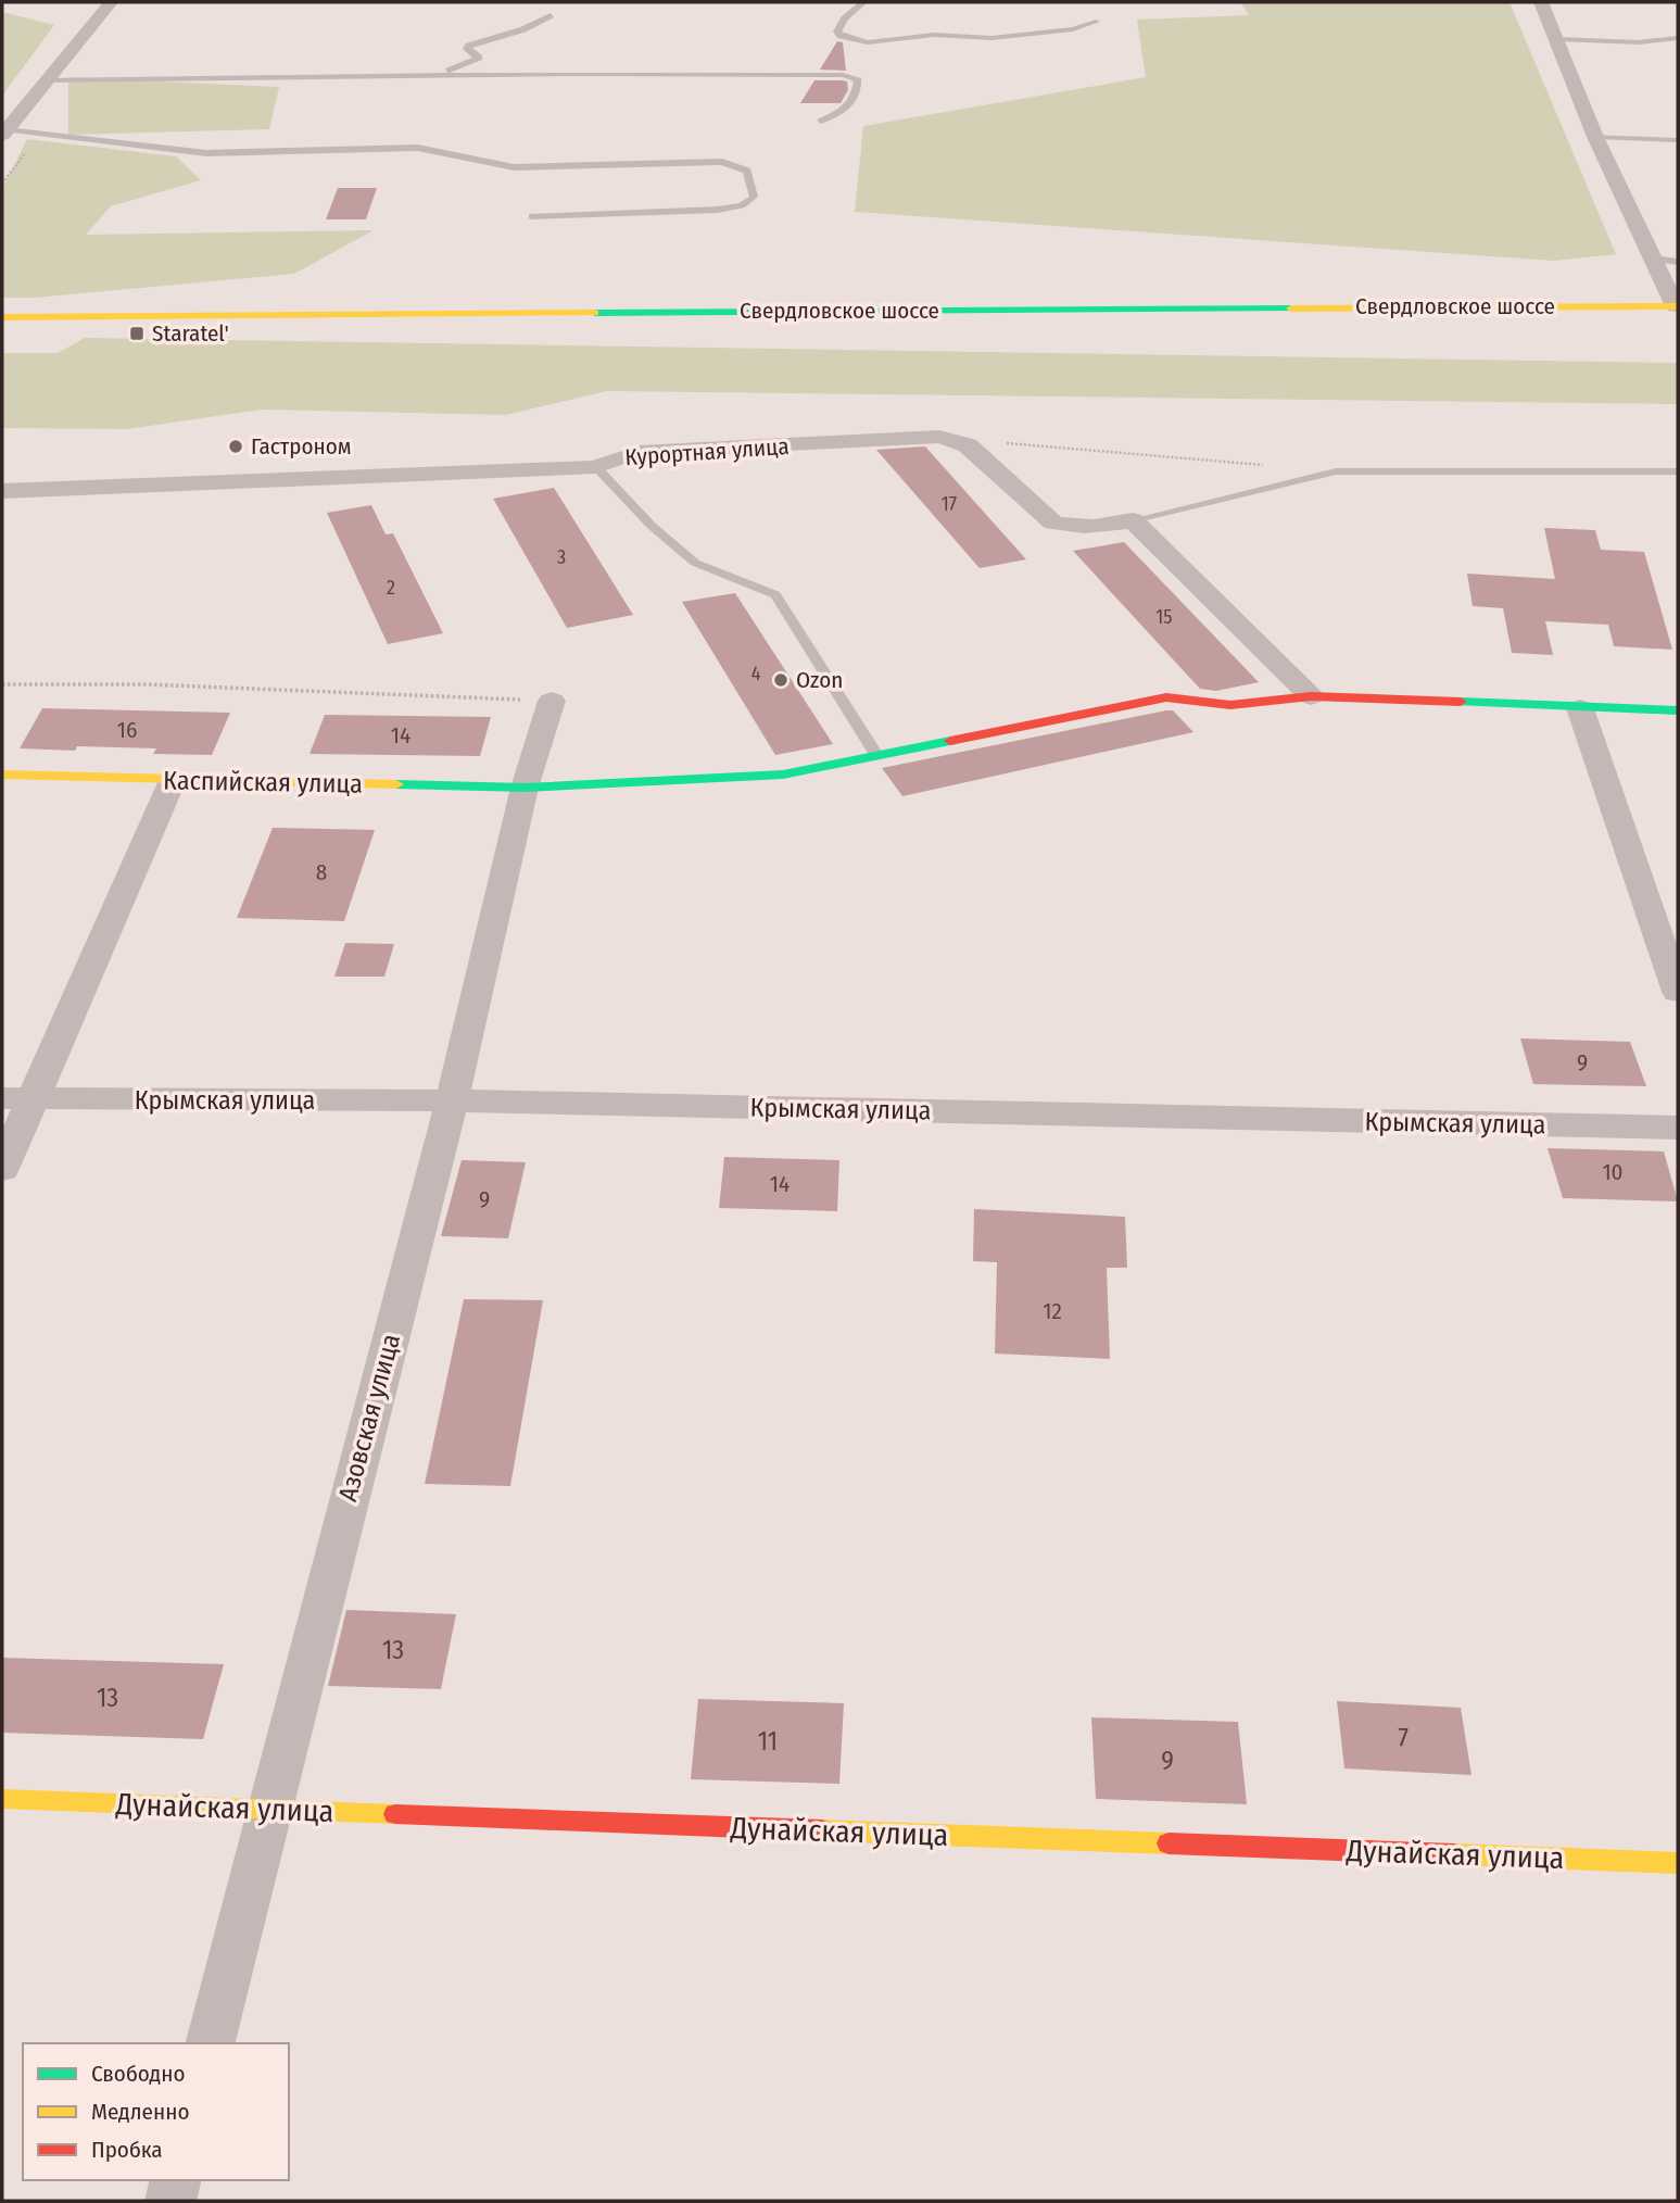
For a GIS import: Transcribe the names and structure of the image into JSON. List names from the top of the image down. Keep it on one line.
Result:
{"streets":{"street":["Свердловское шоссе","Курортная улица","Каспийская улица","Крымская улица","Азовская улица","Дунайская улица"]},"crossings":[["Каспийская улица","Азовская улица"],["Крымская улица","Азовская улица"],["Азовская улица","Дунайская улица"]],"places":{"transit":["Staratel'"],"other":["Гастроном","Ozon"]},"house_numbers":["17","3","2","15","4","16","14","8","9","10","14","9","12","13","13","7","11","9"],"legend":["Свободно","Медленно","Пробка"]}
